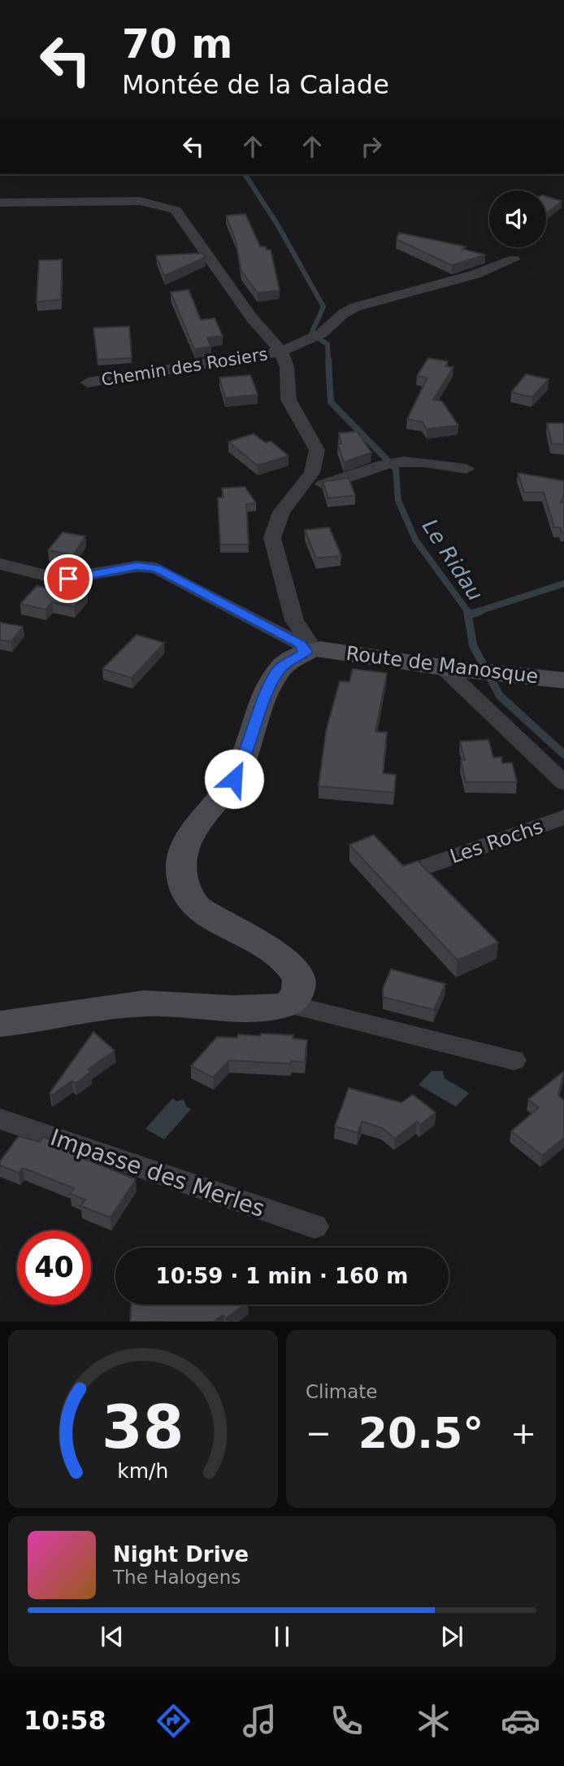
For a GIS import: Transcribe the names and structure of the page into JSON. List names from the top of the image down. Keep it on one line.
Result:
{"streets":{"street":["Chemin des Rosiers","Route de Manosque","Les Rochs","Impasse des Merles"]},"crossings":[["Chemin des Rosiers","Route de Manosque"]],"water":["Le Ridau"],"page":{"turn":["70 m","Montée de la Calade"],"limit":"40","trip":"10:59 · 1 min · 160 m","tile":"Climate","heat":["−","20.5°","+"],"song":["Night Drive","The Halogens"],"tabs":"10:58","gauge":["38","km/h"]}}
